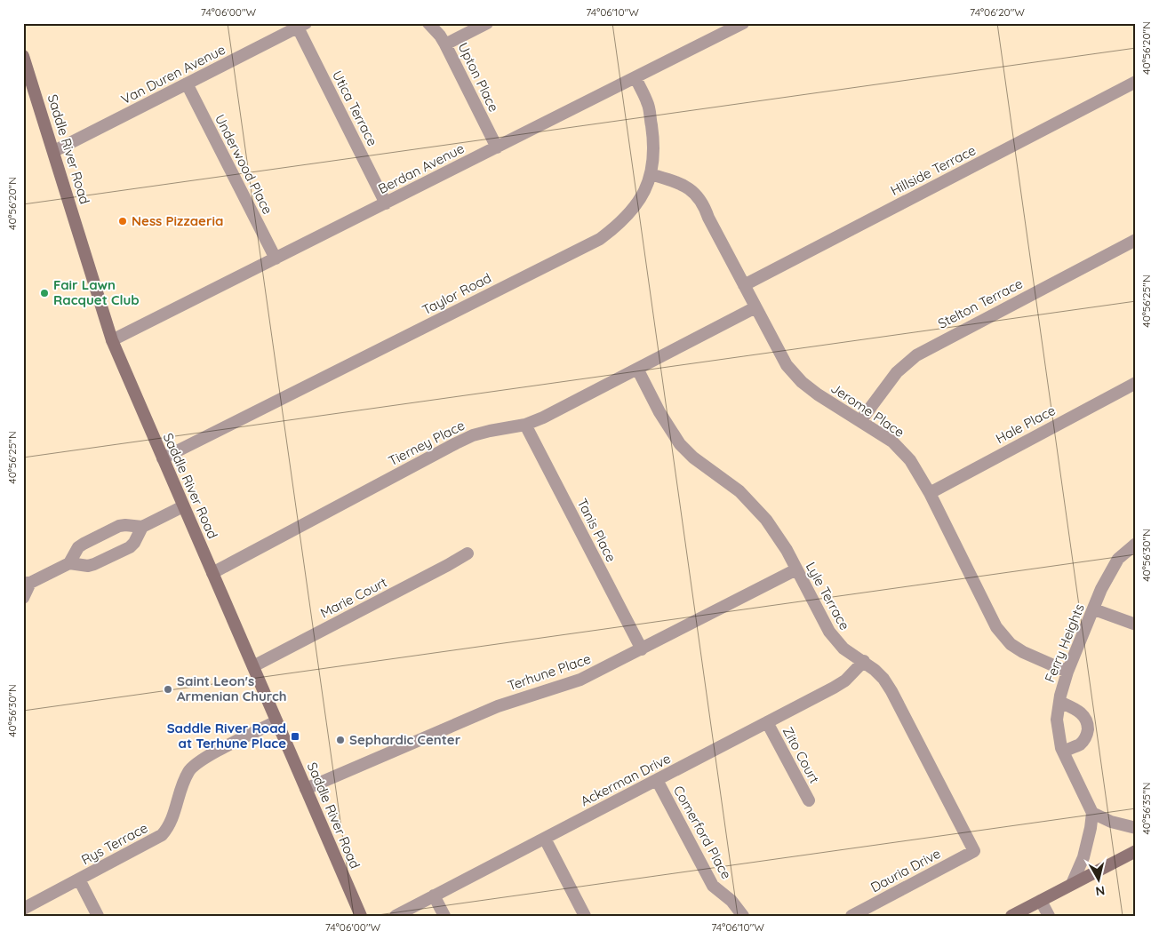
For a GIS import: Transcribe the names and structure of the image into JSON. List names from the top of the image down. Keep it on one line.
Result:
{"streets":{"main road":["Saddle River Road"],"street":["Van Duren Avenue","Upton Place","Utica Terrace","Underwood Place","Berdan Avenue","Hillside Terrace","Taylor Road","Stelton Terrace","Jerome Place","Hale Place","Tierney Place","Tanis Place","Lyle Terrace","Marie Court","Ferry Heights","Terhune Place","Zito Court","Ackerman Drive","Comerford Place","Rys Terrace","Dauria Drive"]},"crossings":[["Van Duren Avenue","Utica Terrace"],["Van Duren Avenue","Saddle River Road"],["Van Duren Avenue","Underwood Place"],["Upton Place","Berdan Avenue"],["Utica Terrace","Berdan Avenue"],["Saddle River Road","Berdan Avenue"],["Saddle River Road","Taylor Road"],["Saddle River Road","Tierney Place"],["Saddle River Road","Marie Court"],["Saddle River Road","Terhune Place"],["Saddle River Road","Rys Terrace"],["Underwood Place","Berdan Avenue"],["Berdan Avenue","Taylor Road"],["Hillside Terrace","Jerome Place"],["Taylor Road","Jerome Place"],["Stelton Terrace","Jerome Place"],["Jerome Place","Hale Place"],["Jerome Place","Tierney Place"],["Jerome Place","Ferry Heights"],["Tierney Place","Tanis Place"],["Tierney Place","Lyle Terrace"],["Tanis Place","Terhune Place"],["Lyle Terrace","Terhune Place"],["Lyle Terrace","Ackerman Drive"],["Lyle Terrace","Dauria Drive"],["Zito Court","Ackerman Drive"],["Ackerman Drive","Comerford Place"]],"places":{"other":["Ness Pizzaeria","Fair Lawn Racquet Club","Saint Leon's Armenian Church","Sephardic Center"],"transit":["Saddle River Road at Terhune Place"]},"north":"bottom","coordinates":["74°06'00\"W","74°06'10\"W","74°06'20\"W","40°56'20\"N","40°56'25\"N","40°56'30\"N","40°56'35\"N"]}
